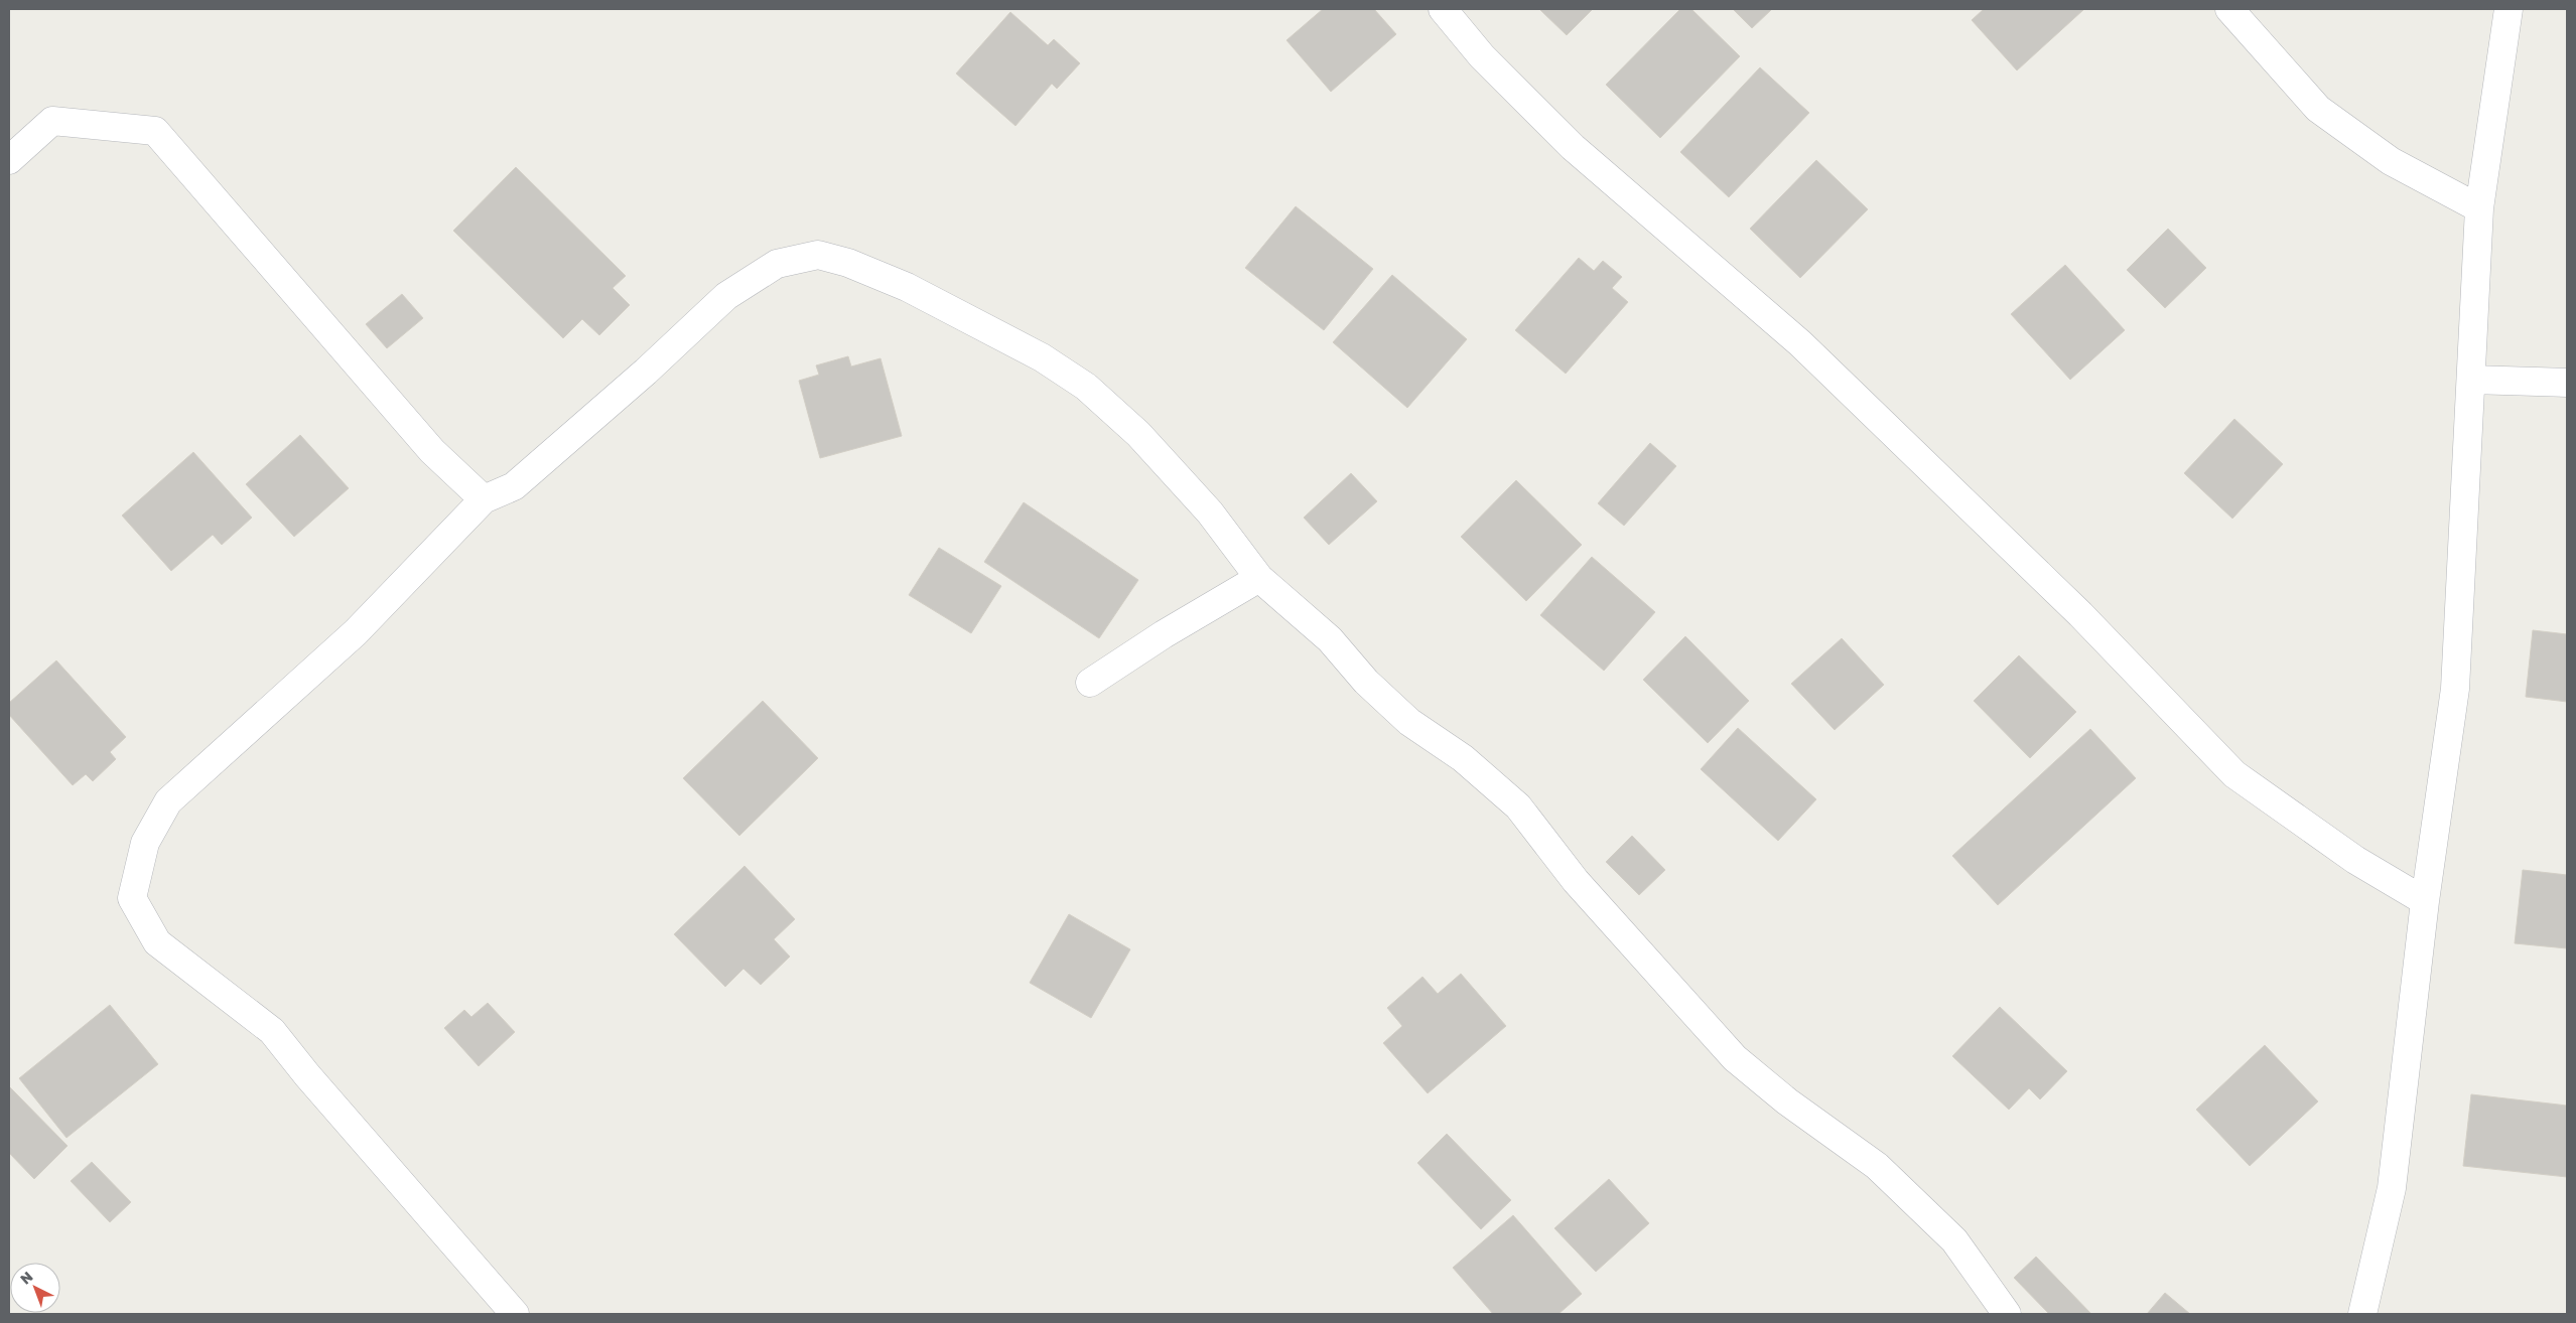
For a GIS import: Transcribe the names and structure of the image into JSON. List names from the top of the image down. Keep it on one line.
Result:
{"north":"top left"}
